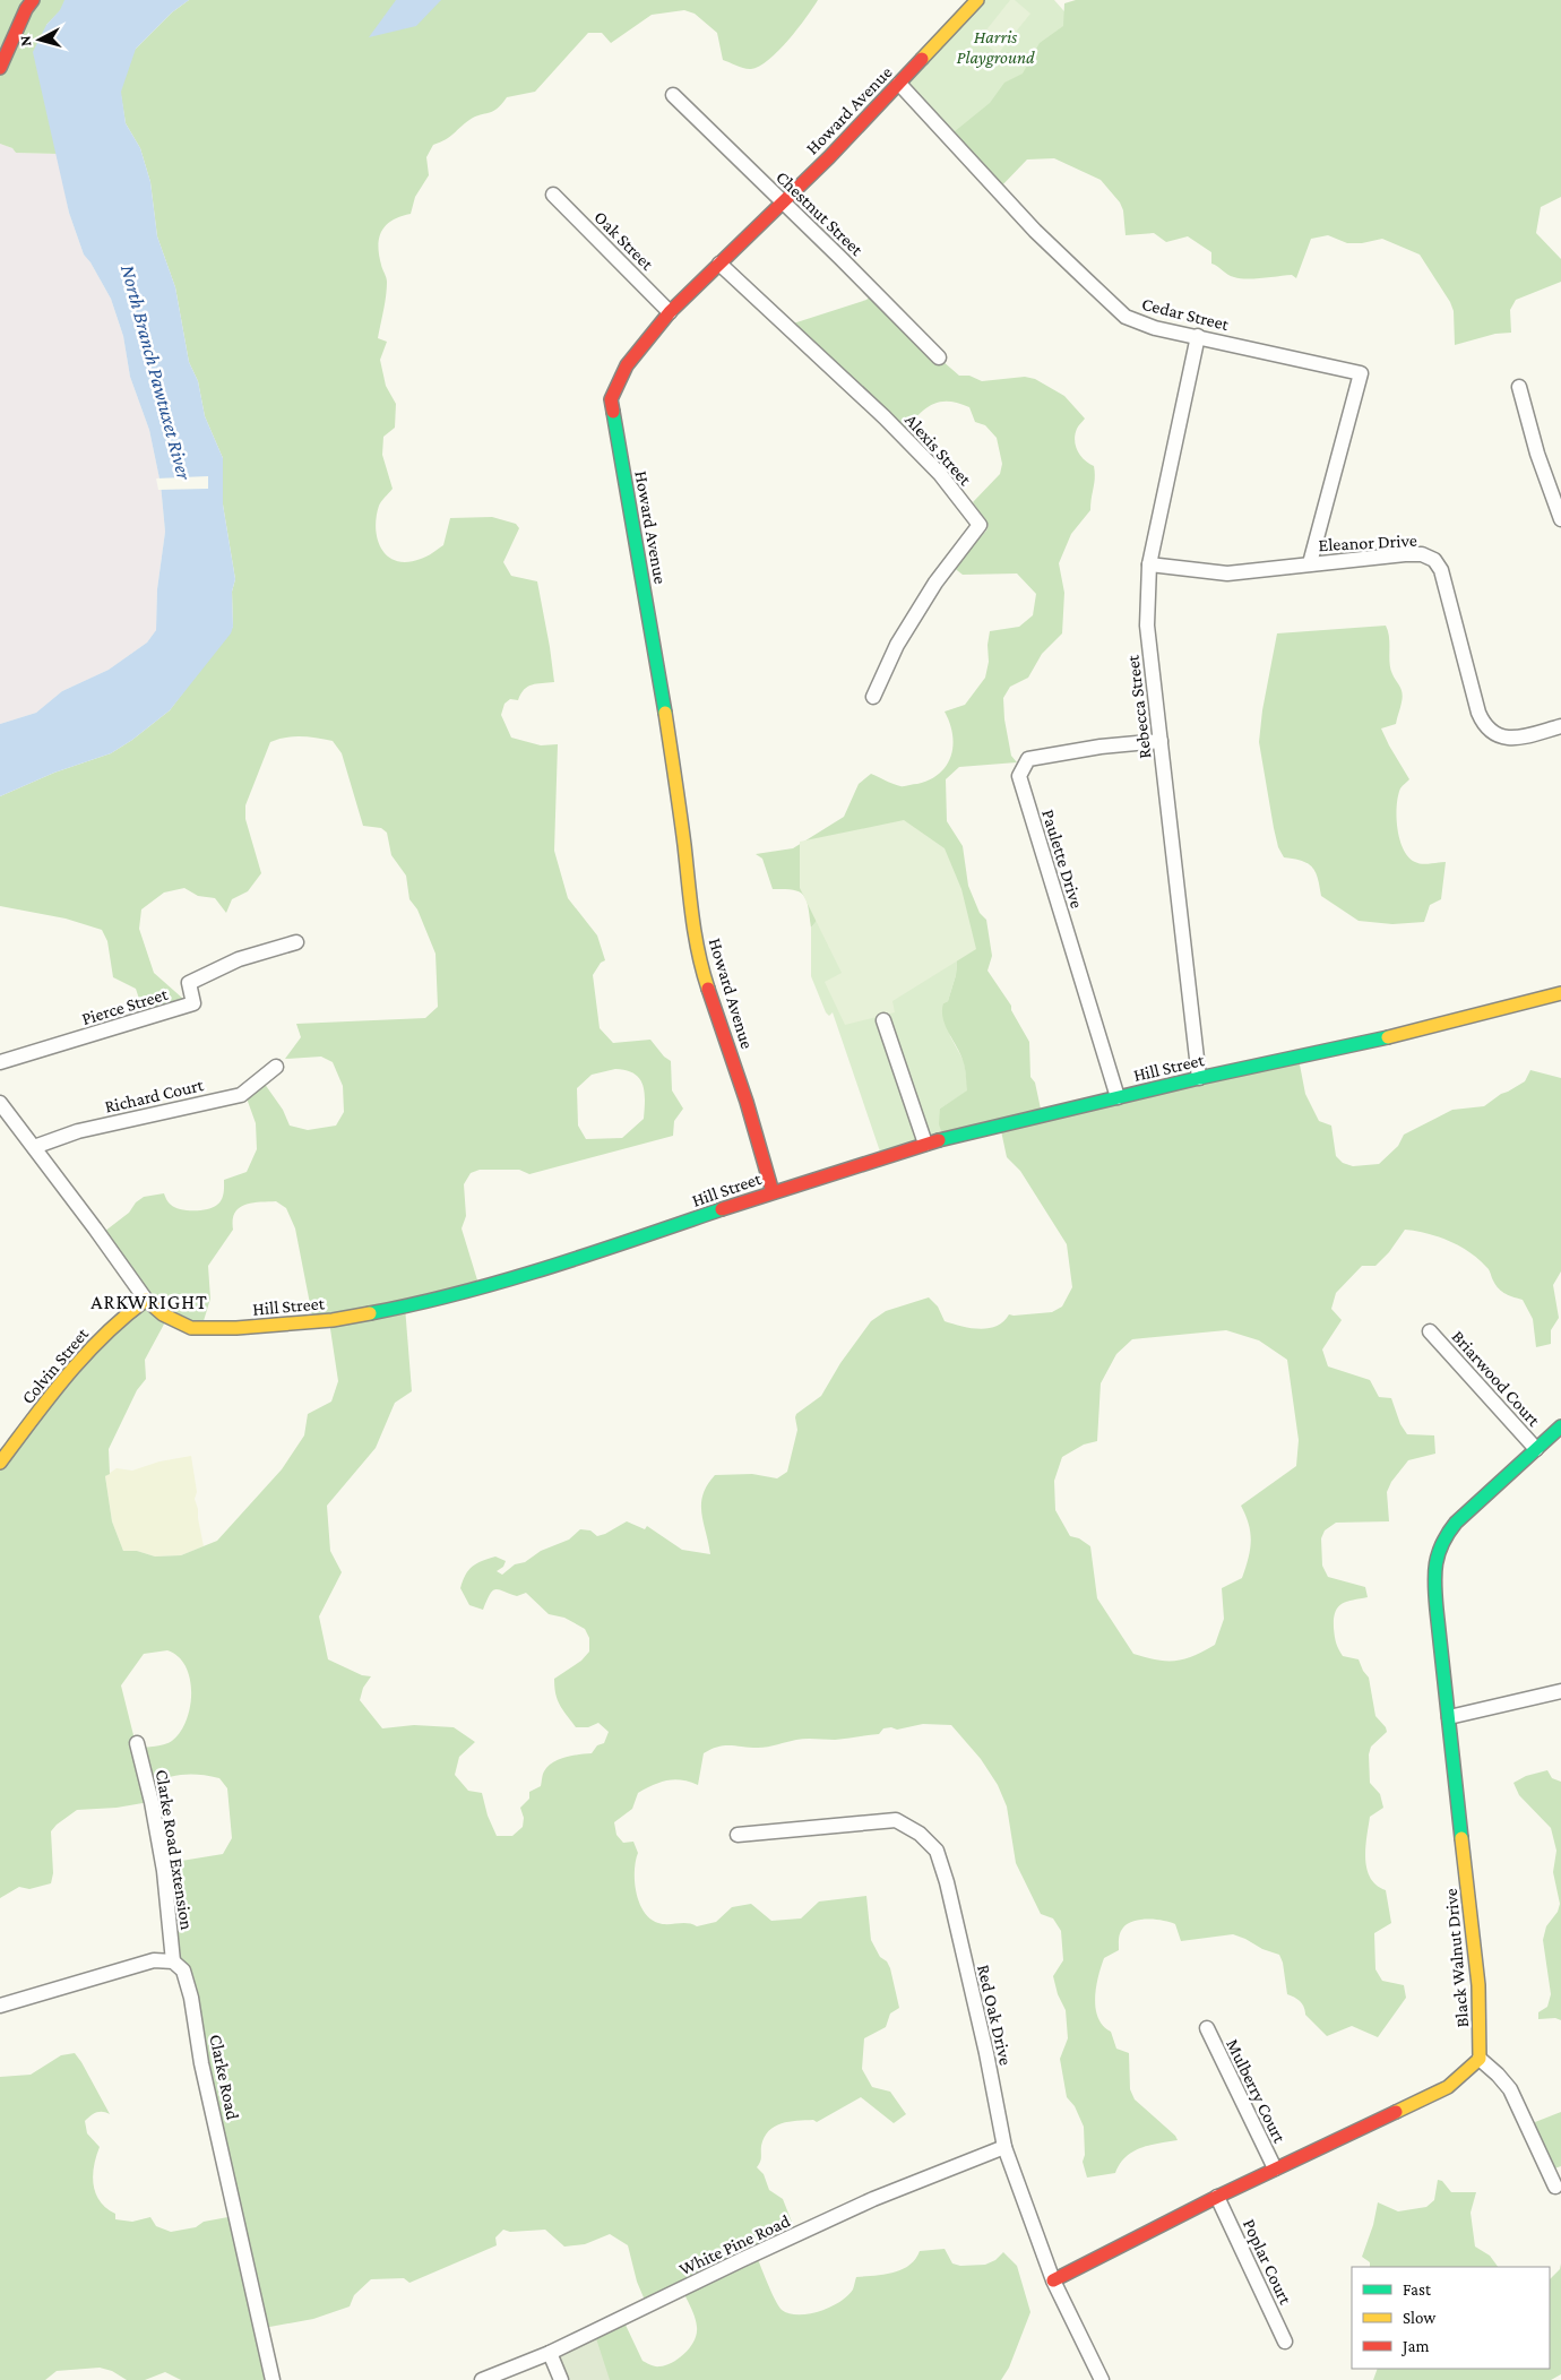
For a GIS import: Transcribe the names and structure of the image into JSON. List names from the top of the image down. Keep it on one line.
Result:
{"streets":{"street":["Howard Avenue","Chestnut Street","Oak Street","Cedar Street","Alexis Street","Eleanor Drive","Rebecca Street","Paulette Drive","Pierce Street","Hill Street","Richard Court","Colvin Street","Briarwood Court","Clarke Road Extension","Black Walnut Drive","Red Oak Drive","Clarke Road","Mulberry Court","White Pine Road","Poplar Court"]},"crossings":[["Howard Avenue","Chestnut Street"],["Howard Avenue","Oak Street"],["Howard Avenue","Cedar Street"],["Howard Avenue","Alexis Street"],["Howard Avenue","Hill Street"],["Cedar Street","Eleanor Drive"],["Cedar Street","Rebecca Street"],["Eleanor Drive","Rebecca Street"],["Rebecca Street","Paulette Drive"],["Rebecca Street","Hill Street"],["Paulette Drive","Hill Street"],["Hill Street","Richard Court"],["Hill Street","Colvin Street"],["Briarwood Court","Black Walnut Drive"],["Clarke Road Extension","Clarke Road"],["Red Oak Drive","White Pine Road"]],"districts":["ARKWRIGHT"],"water":["North Branch Pawtuxet River"],"parks":["Harris Playground"],"legend":["Fast","Slow","Jam"],"north":"left"}
